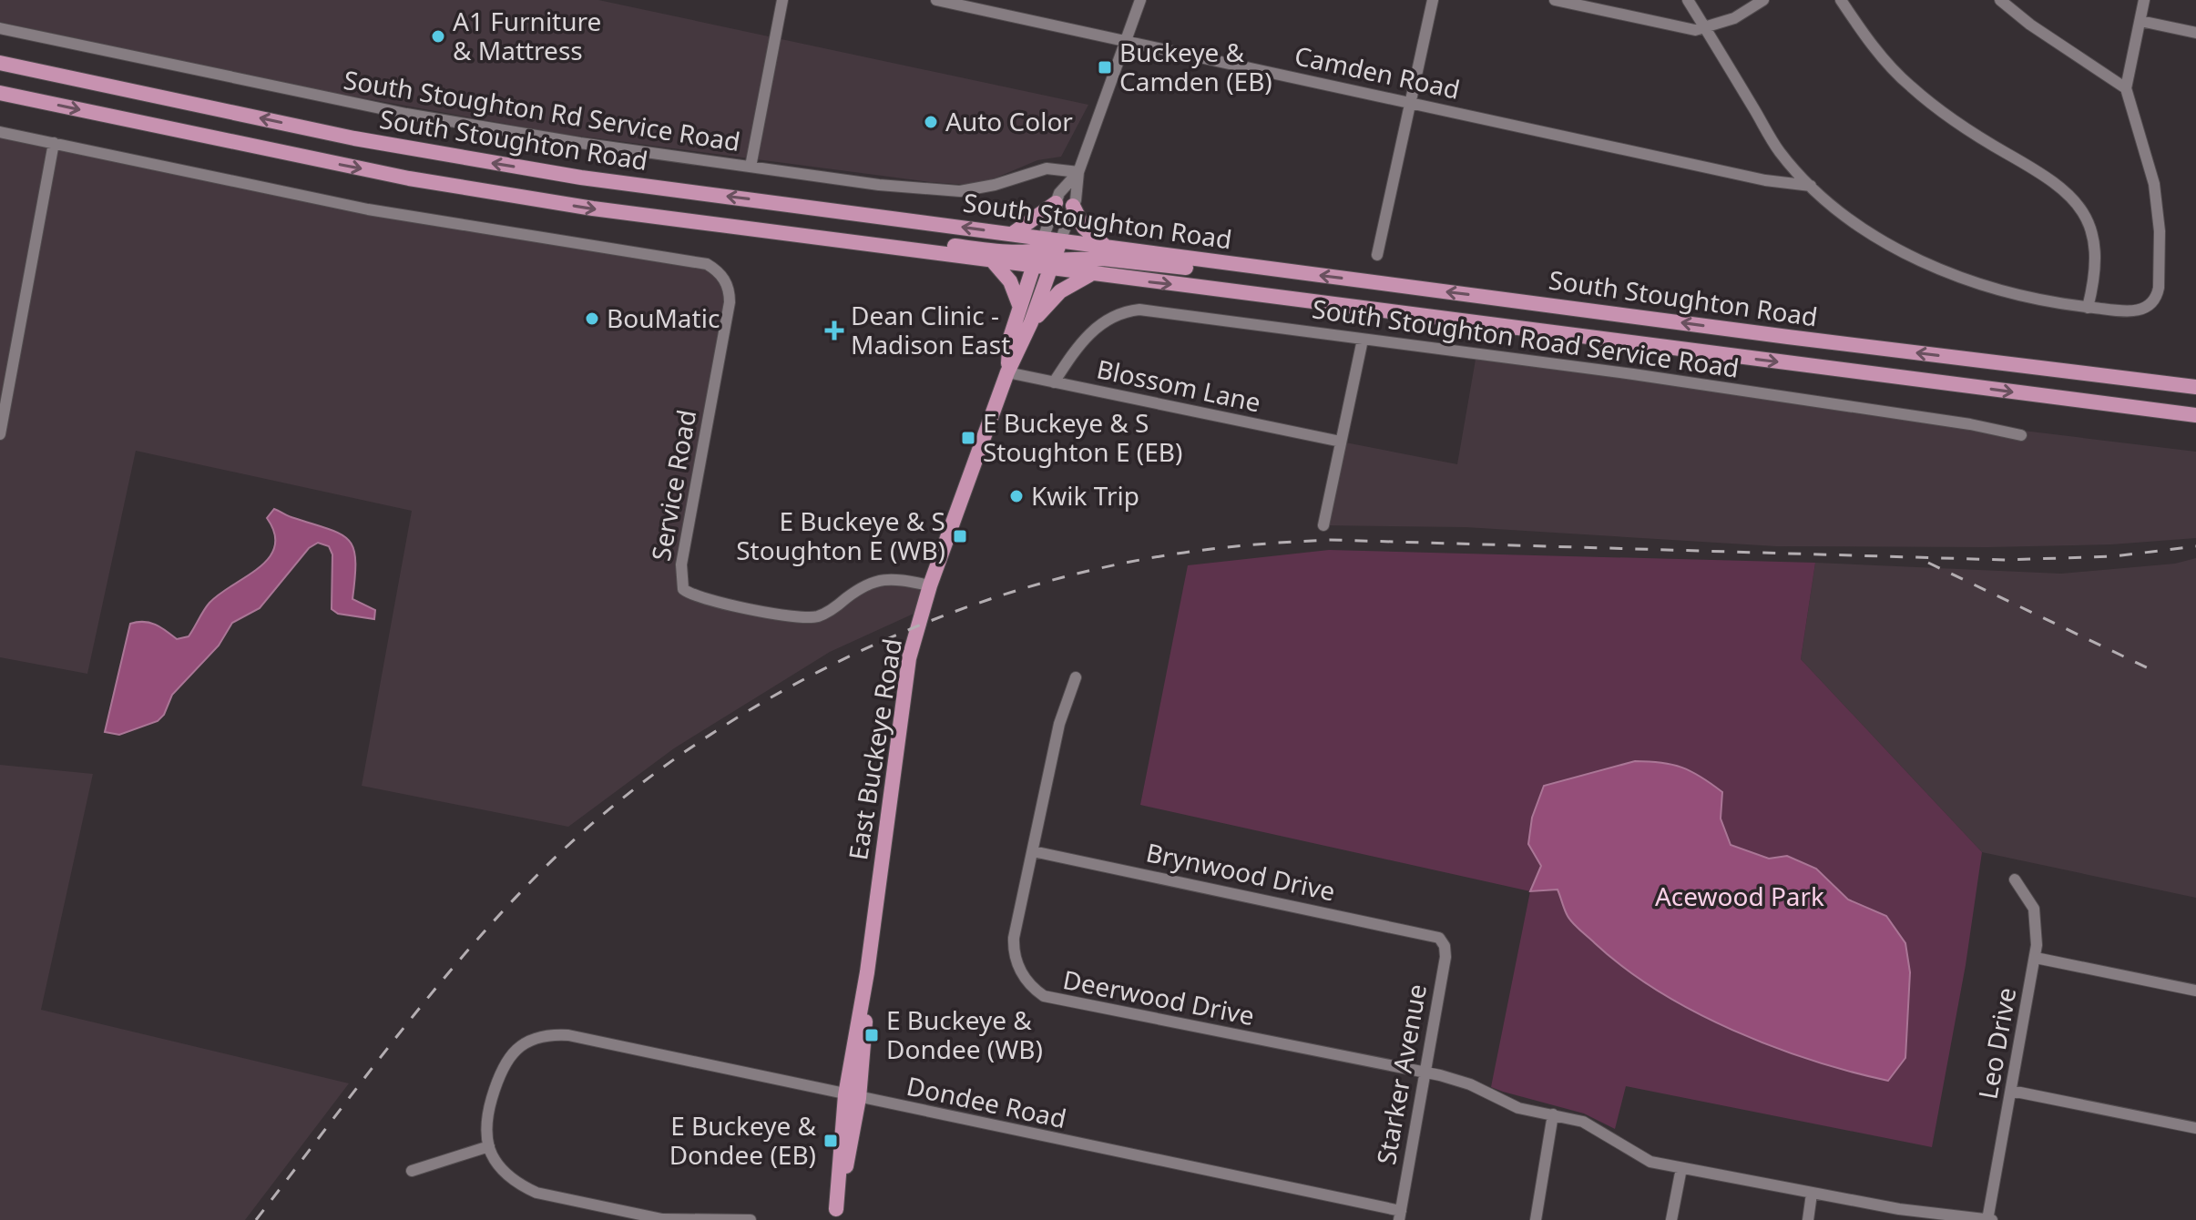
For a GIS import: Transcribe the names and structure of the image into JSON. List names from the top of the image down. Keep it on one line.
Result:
{"streets":{"main road":["South Stoughton Road","East Buckeye Road"],"street":["Camden Road","South Stoughton Rd Service Road","South Stoughton Road Service Road","Blossom Lane","Service Road","Brynwood Drive","Deerwood Drive","Leo Drive","Starker Avenue","Dondee Road"]},"crossings":[["South Stoughton Road","East Buckeye Road"],["South Stoughton Road Service Road","Blossom Lane"],["Blossom Lane","East Buckeye Road"],["Service Road","East Buckeye Road"],["East Buckeye Road","Dondee Road"],["Brynwood Drive","Deerwood Drive"],["Brynwood Drive","Starker Avenue"],["Deerwood Drive","Starker Avenue"],["Starker Avenue","Dondee Road"]],"parks":["Acewood Park"],"places":{"other":["A1 Furniture & Mattress","Auto Color","BouMatic","Kwik Trip"],"transit":["Buckeye & Camden (EB)","E Buckeye & S Stoughton E (EB)","E Buckeye & S Stoughton E (WB)","E Buckeye & Dondee (WB)","E Buckeye & Dondee (EB)"],"health":["Dean Clinic - Madison East"]}}
